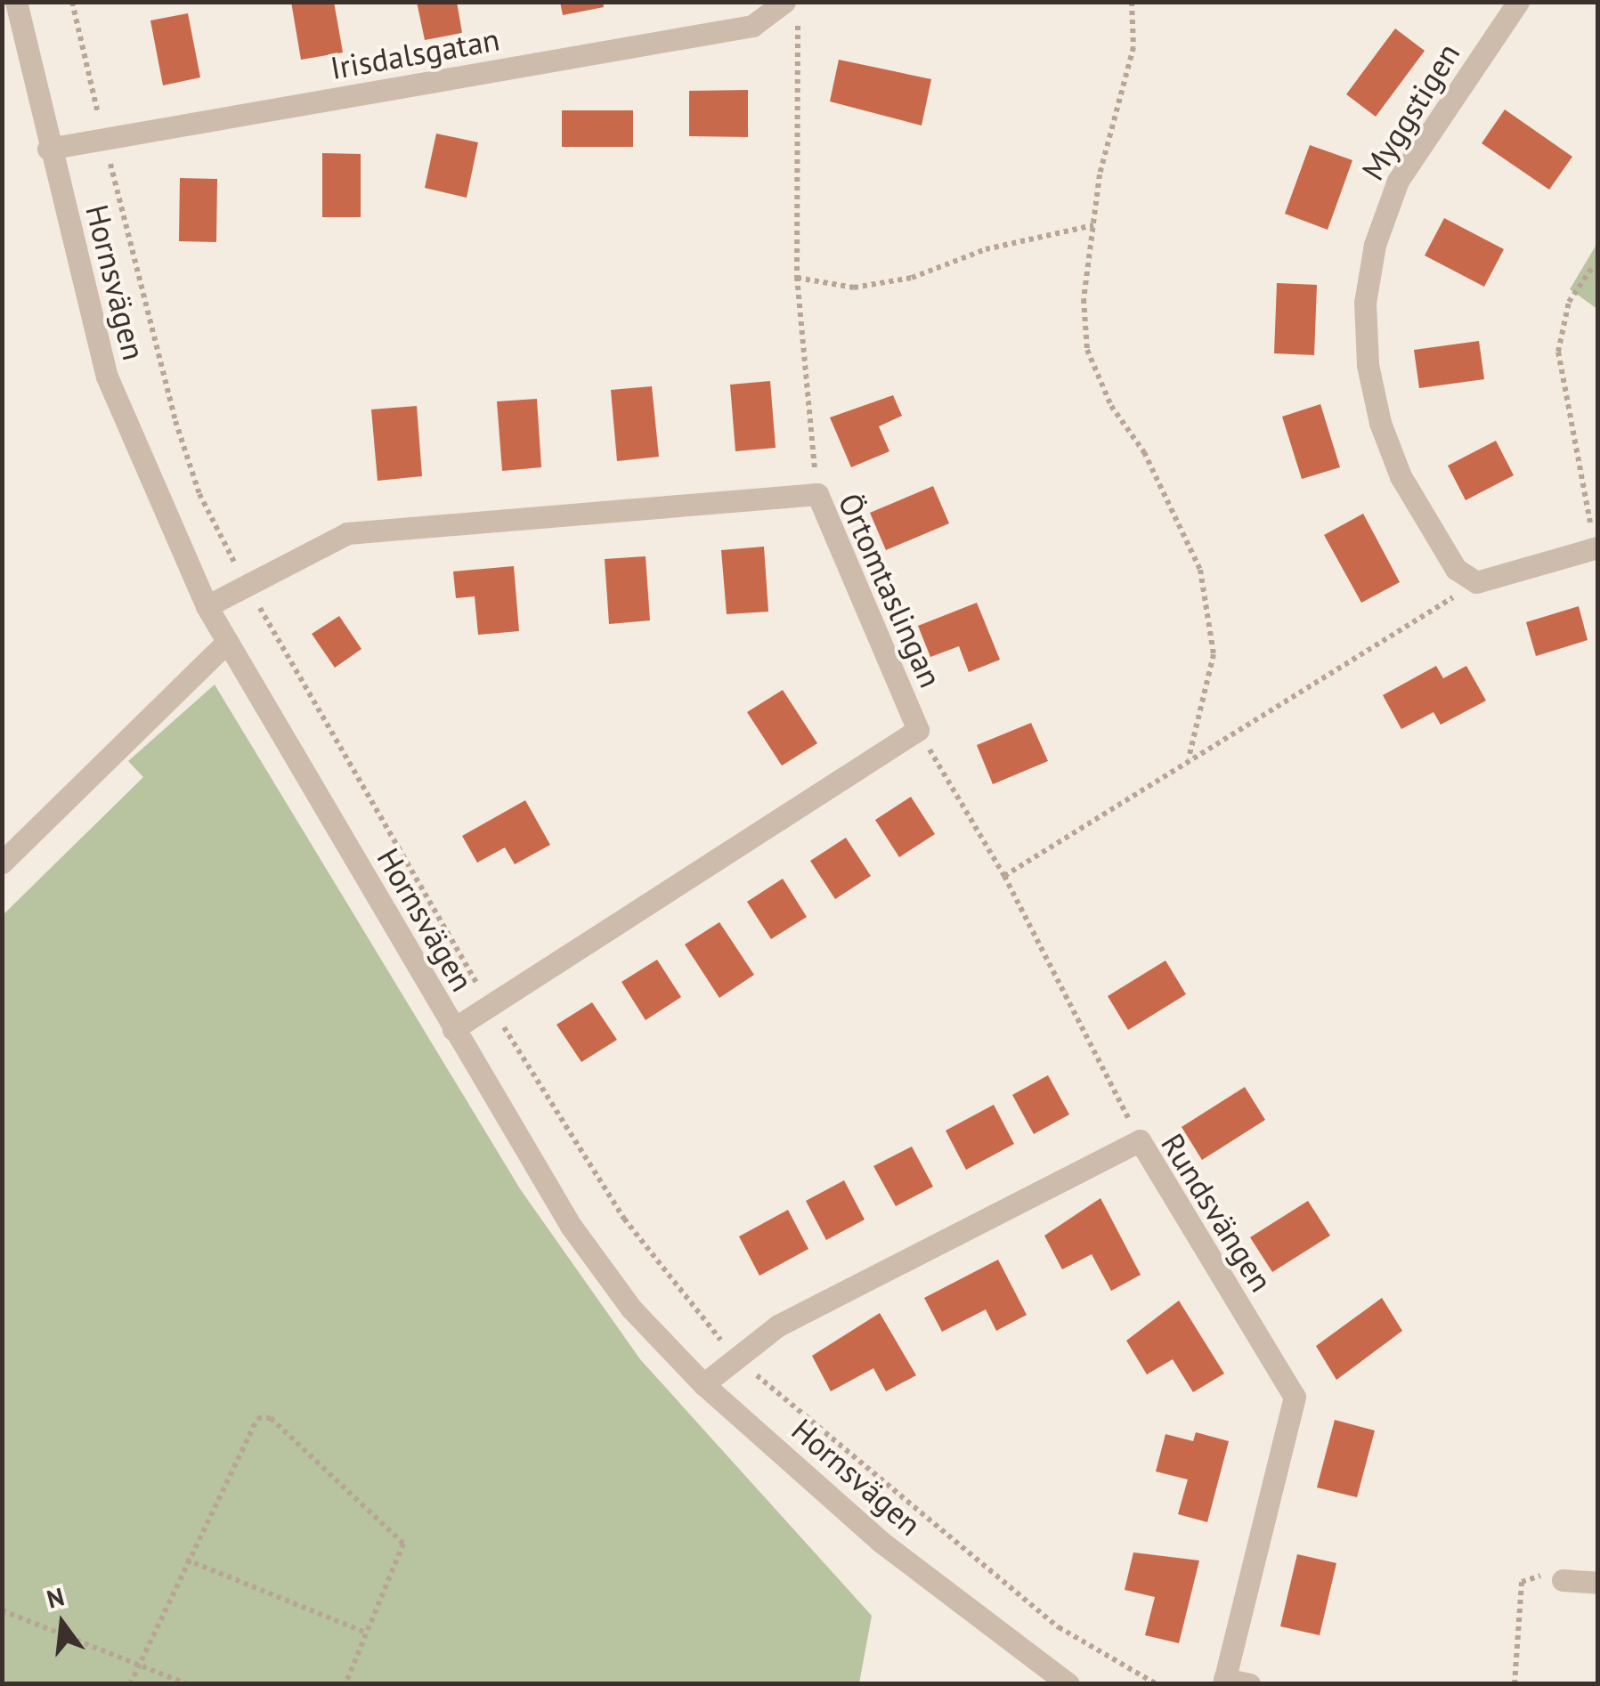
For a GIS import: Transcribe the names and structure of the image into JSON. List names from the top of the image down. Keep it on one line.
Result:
{"streets":{"street":["Irisdalsgatan","Myggstigen","Hornsvägen","Örtomtaslingan","Rundsvängen"]},"crossings":[["Irisdalsgatan","Hornsvägen"],["Hornsvägen","Örtomtaslingan"],["Hornsvägen","Rundsvängen"]],"north":"top"}
